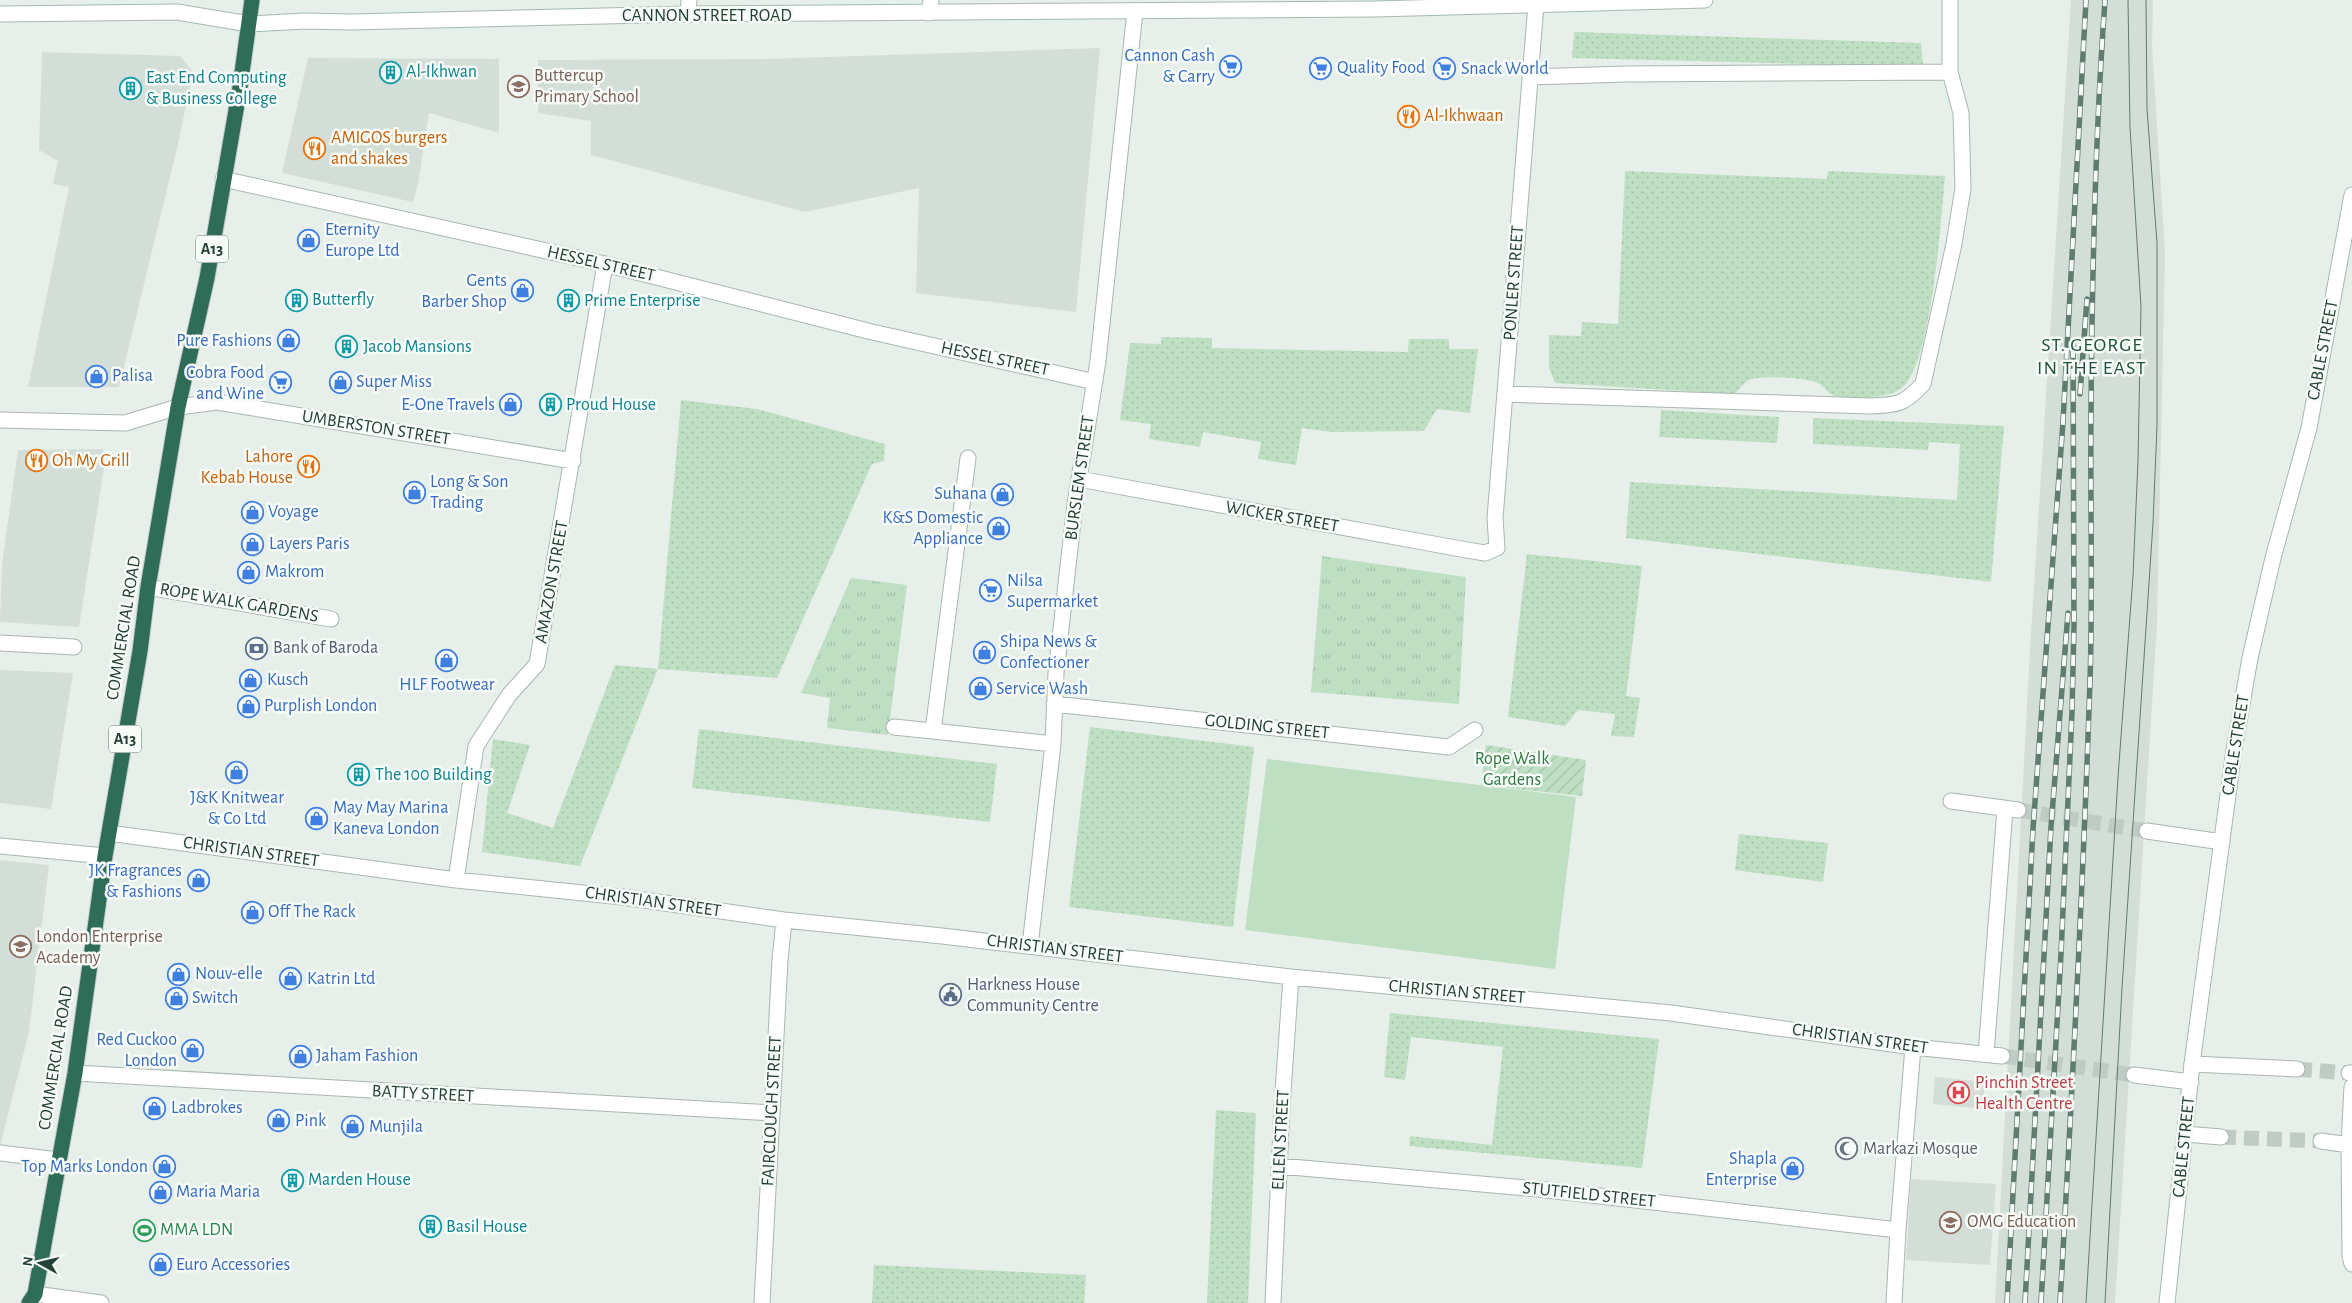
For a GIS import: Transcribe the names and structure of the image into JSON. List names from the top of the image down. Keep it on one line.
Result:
{"streets":{"highway":["A13","COMMERCIAL ROAD"],"street":["CANNON STREET ROAD","HESSEL STREET","PONLER STREET","CABLE STREET","UMBERSTON STREET","BURSLEM STREET","WICKER STREET","AMAZON STREET","ROPE WALK GARDENS","GOLDING STREET","CHRISTIAN STREET","BATTY STREET","FAIRCLOUGH STREET","ELLEN STREET","STUTFIELD STREET"]},"crossings":[["CANNON STREET ROAD","PONLER STREET"],["CANNON STREET ROAD","BURSLEM STREET"],["CANNON STREET ROAD","COMMERCIAL ROAD"],["HESSEL STREET","BURSLEM STREET"],["HESSEL STREET","AMAZON STREET"],["HESSEL STREET","COMMERCIAL ROAD"],["PONLER STREET","WICKER STREET"],["UMBERSTON STREET","AMAZON STREET"],["UMBERSTON STREET","COMMERCIAL ROAD"],["BURSLEM STREET","WICKER STREET"],["BURSLEM STREET","GOLDING STREET"],["BURSLEM STREET","CHRISTIAN STREET"],["AMAZON STREET","CHRISTIAN STREET"],["ROPE WALK GARDENS","COMMERCIAL ROAD"],["COMMERCIAL ROAD","CHRISTIAN STREET"],["COMMERCIAL ROAD","BATTY STREET"],["CHRISTIAN STREET","FAIRCLOUGH STREET"],["CHRISTIAN STREET","ELLEN STREET"],["BATTY STREET","FAIRCLOUGH STREET"],["ELLEN STREET","STUTFIELD STREET"]],"districts":["ST. GEORGE IN THE EAST"],"parks":["Rope Walk Gardens"],"places":{"supermarket":["Cannon Cash & Carry","Quality Food","Snack World","Cobra Food and Wine","Nilsa Supermarket"],"building":["Al-Ikhwan","East End Computing & Business College","Butterfly","Prime Enterprise","Jacob Mansions","Proud House","The 100 Building","Marden House","Basil House"],"school or university":["Buttercup Primary School","London Enterprise Academy","OMG Education"],"restaurant":["Al-Ikhwaan","AMIGOS burgers and shakes","Oh My Grill","Lahore Kebab House"],"shop":["Eternity Europe Ltd","Gents Barber Shop","Pure Fashions","Palisa","Super Miss","E-One Travels","Long & Son Trading","Suhana","Voyage","K&S Domestic Appliance","Layers Paris","Makrom","Shipa News & Confectioner","HLF Footwear","Kusch","Service Wash","Purplish London","J&K Knitwear & Co Ltd","May May Marina Kaneva London","JK Fragrances & Fashions","Off The Rack","Nouv-elle","Katrin Ltd","Switch","Red Cuckoo London","Jaham Fashion","Ladbrokes","Pink","Munjila","Top Marks London","Shapla Enterprise","Maria Maria","Euro Accessories"],"bank":["Bank of Baroda"],"public building":["Harkness House Community Centre"],"hospital":["Pinchin Street Health Centre"],"mosque":["Markazi Mosque"],"sports":["MMA LDN"]},"north":"left"}
